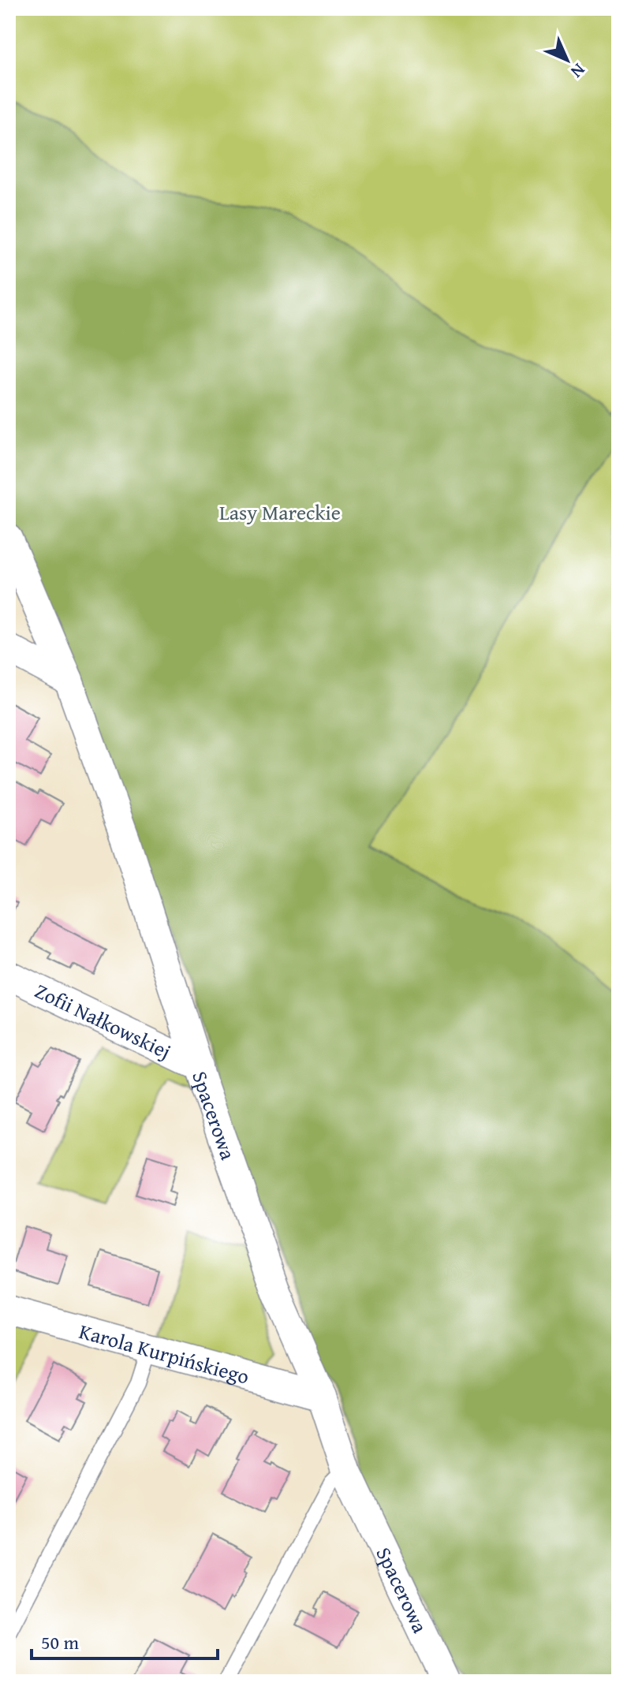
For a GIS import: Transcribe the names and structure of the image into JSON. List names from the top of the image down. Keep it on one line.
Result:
{"streets":{"street":["Zofii Nałkowskiej","Spacerowa","Karola Kurpińskiego"]},"crossings":[["Zofii Nałkowskiej","Spacerowa"],["Spacerowa","Karola Kurpińskiego"]],"parks":["Lasy Mareckie"],"scale_bar":"50 m","north":"bottom right"}
